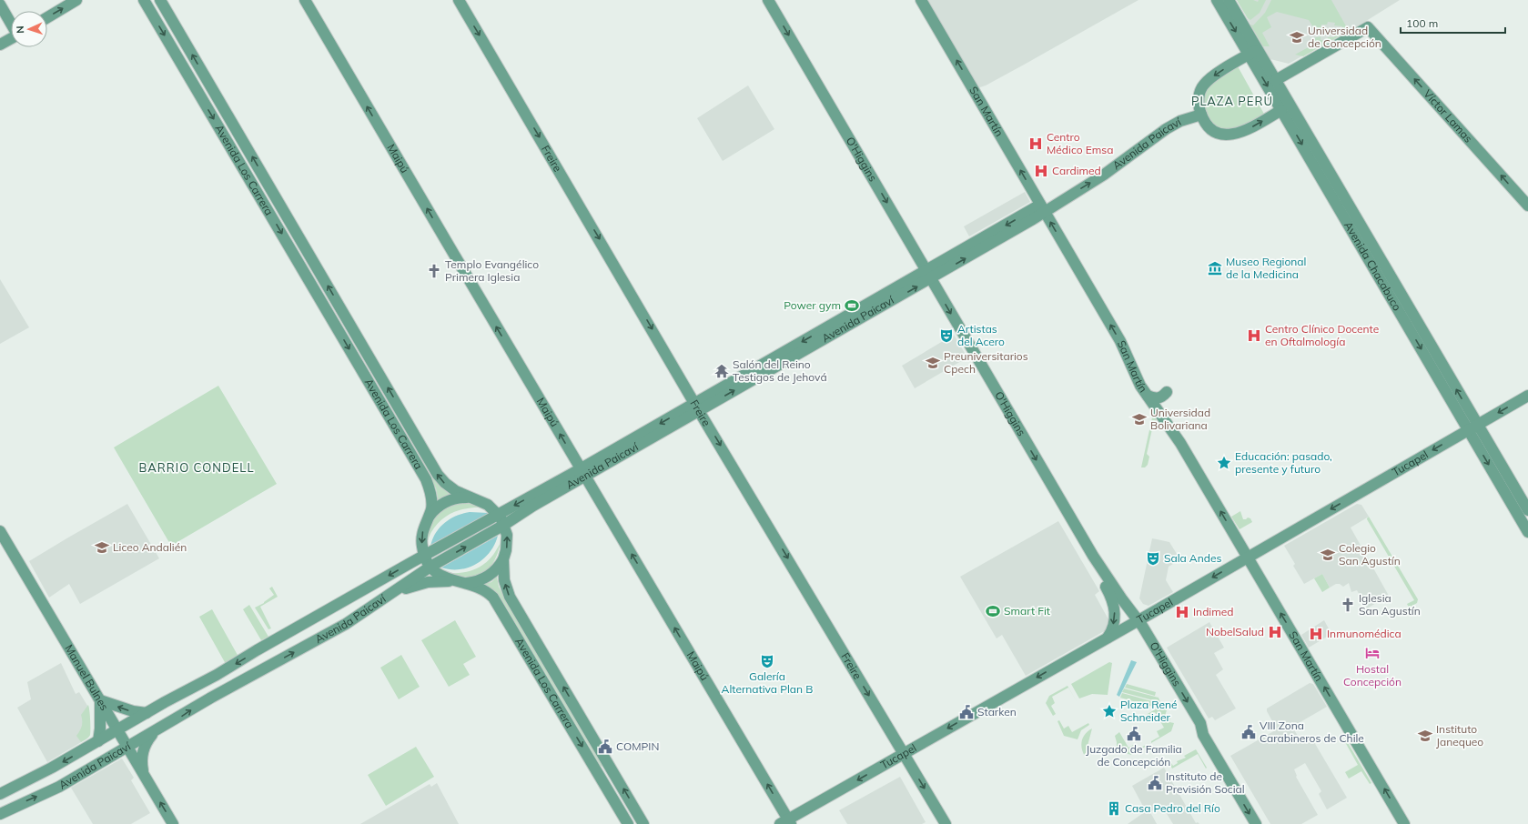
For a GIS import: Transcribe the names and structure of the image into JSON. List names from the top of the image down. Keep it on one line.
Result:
{"streets":{"main road":["San Martín","Víctor Lamas","Avenida Paicaví","Maipú","Freire","O'Higgins","Avenida Los Carrera","Avenida Chacabuco","Tucapel","Manuel Bulnes"]},"crossings":[["San Martín","Avenida Paicaví"],["San Martín","Tucapel"],["Víctor Lamas","Avenida Chacabuco"],["Avenida Paicaví","Maipú"],["Avenida Paicaví","Freire"],["Avenida Paicaví","O'Higgins"],["Avenida Paicaví","Avenida Los Carrera"],["Avenida Paicaví","Avenida Chacabuco"],["Avenida Paicaví","Manuel Bulnes"],["Maipú","Tucapel"],["Freire","Tucapel"],["O'Higgins","Tucapel"],["Avenida Chacabuco","Tucapel"]],"one_way":["San Martín","Víctor Lamas","Maipú","Freire","O'Higgins","Tucapel"],"districts":["PLAZA PERÚ","BARRIO CONDELL"],"places":{"school or university":["Universidad de Concepción","Preuniversitarios Cpech","Universidad Bolivariana","Liceo Andalién","Colegio San Agustín","Instituto Janequeo"],"hospital":["Centro Médico Emsa","Cardimed","Centro Clínico Docente en Oftalmología","Indimed","NobelSalud","Inmunomédica"],"museum":["Museo Regional de la Medicina"],"church":["Templo Evangélico Primera Iglesia","Iglesia San Agustín"],"sports":["Power gym","Smart Fit"],"theatre":["Artistas del Acero","Sala Andes","Galería Alternativa Plan B"],"temple":["Salón del Reino Testigos de Jehová"],"place":["Educación: pasado, presente y futuro","Plaza René Schneider"],"hotel":["Hostal Concepción"],"public building":["Starken","VIII Zona Carabineros de Chile","Juzgado de Familia de Concepción","COMPIN","Instituto de Previsión Social"],"building":["Casa Pedro del Río"]},"scale_bar":"100 m","north":"left"}
